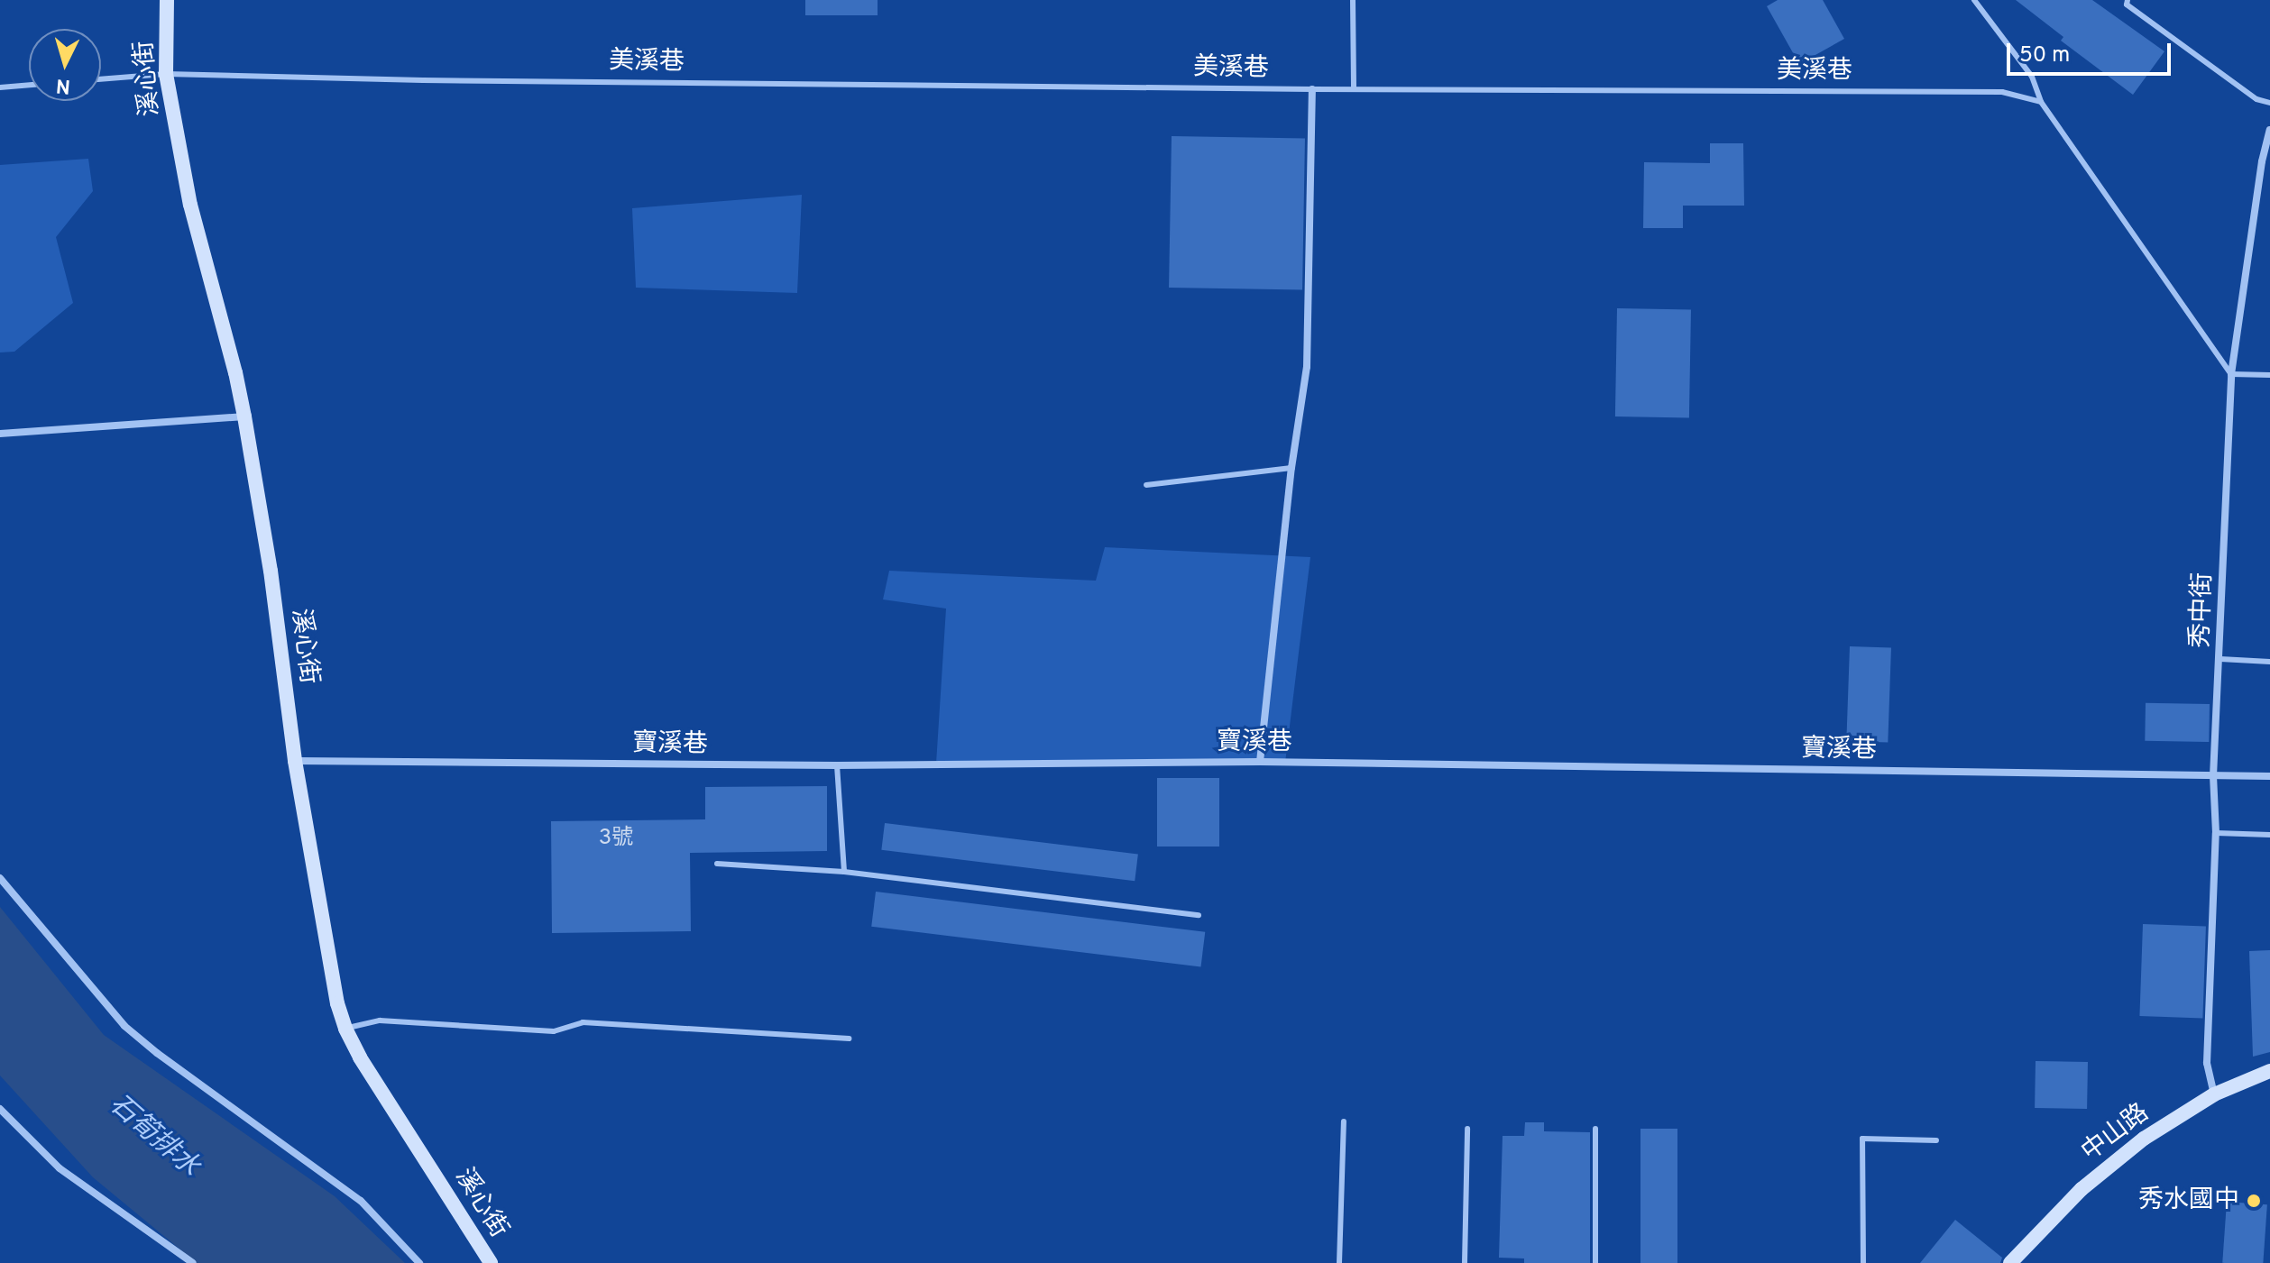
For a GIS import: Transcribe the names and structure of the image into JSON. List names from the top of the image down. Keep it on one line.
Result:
{"streets":{"street":["溪心街","秀中街","寶溪巷","中山路"],"lane":["美溪巷"]},"crossings":[["美溪巷","溪心街"],["溪心街","寶溪巷"],["秀中街","寶溪巷"],["秀中街","中山路"]],"water":["石筍排水"],"places":["秀水國中"],"house_numbers":["3號"],"scale_bar":"50 m","north":"bottom"}
